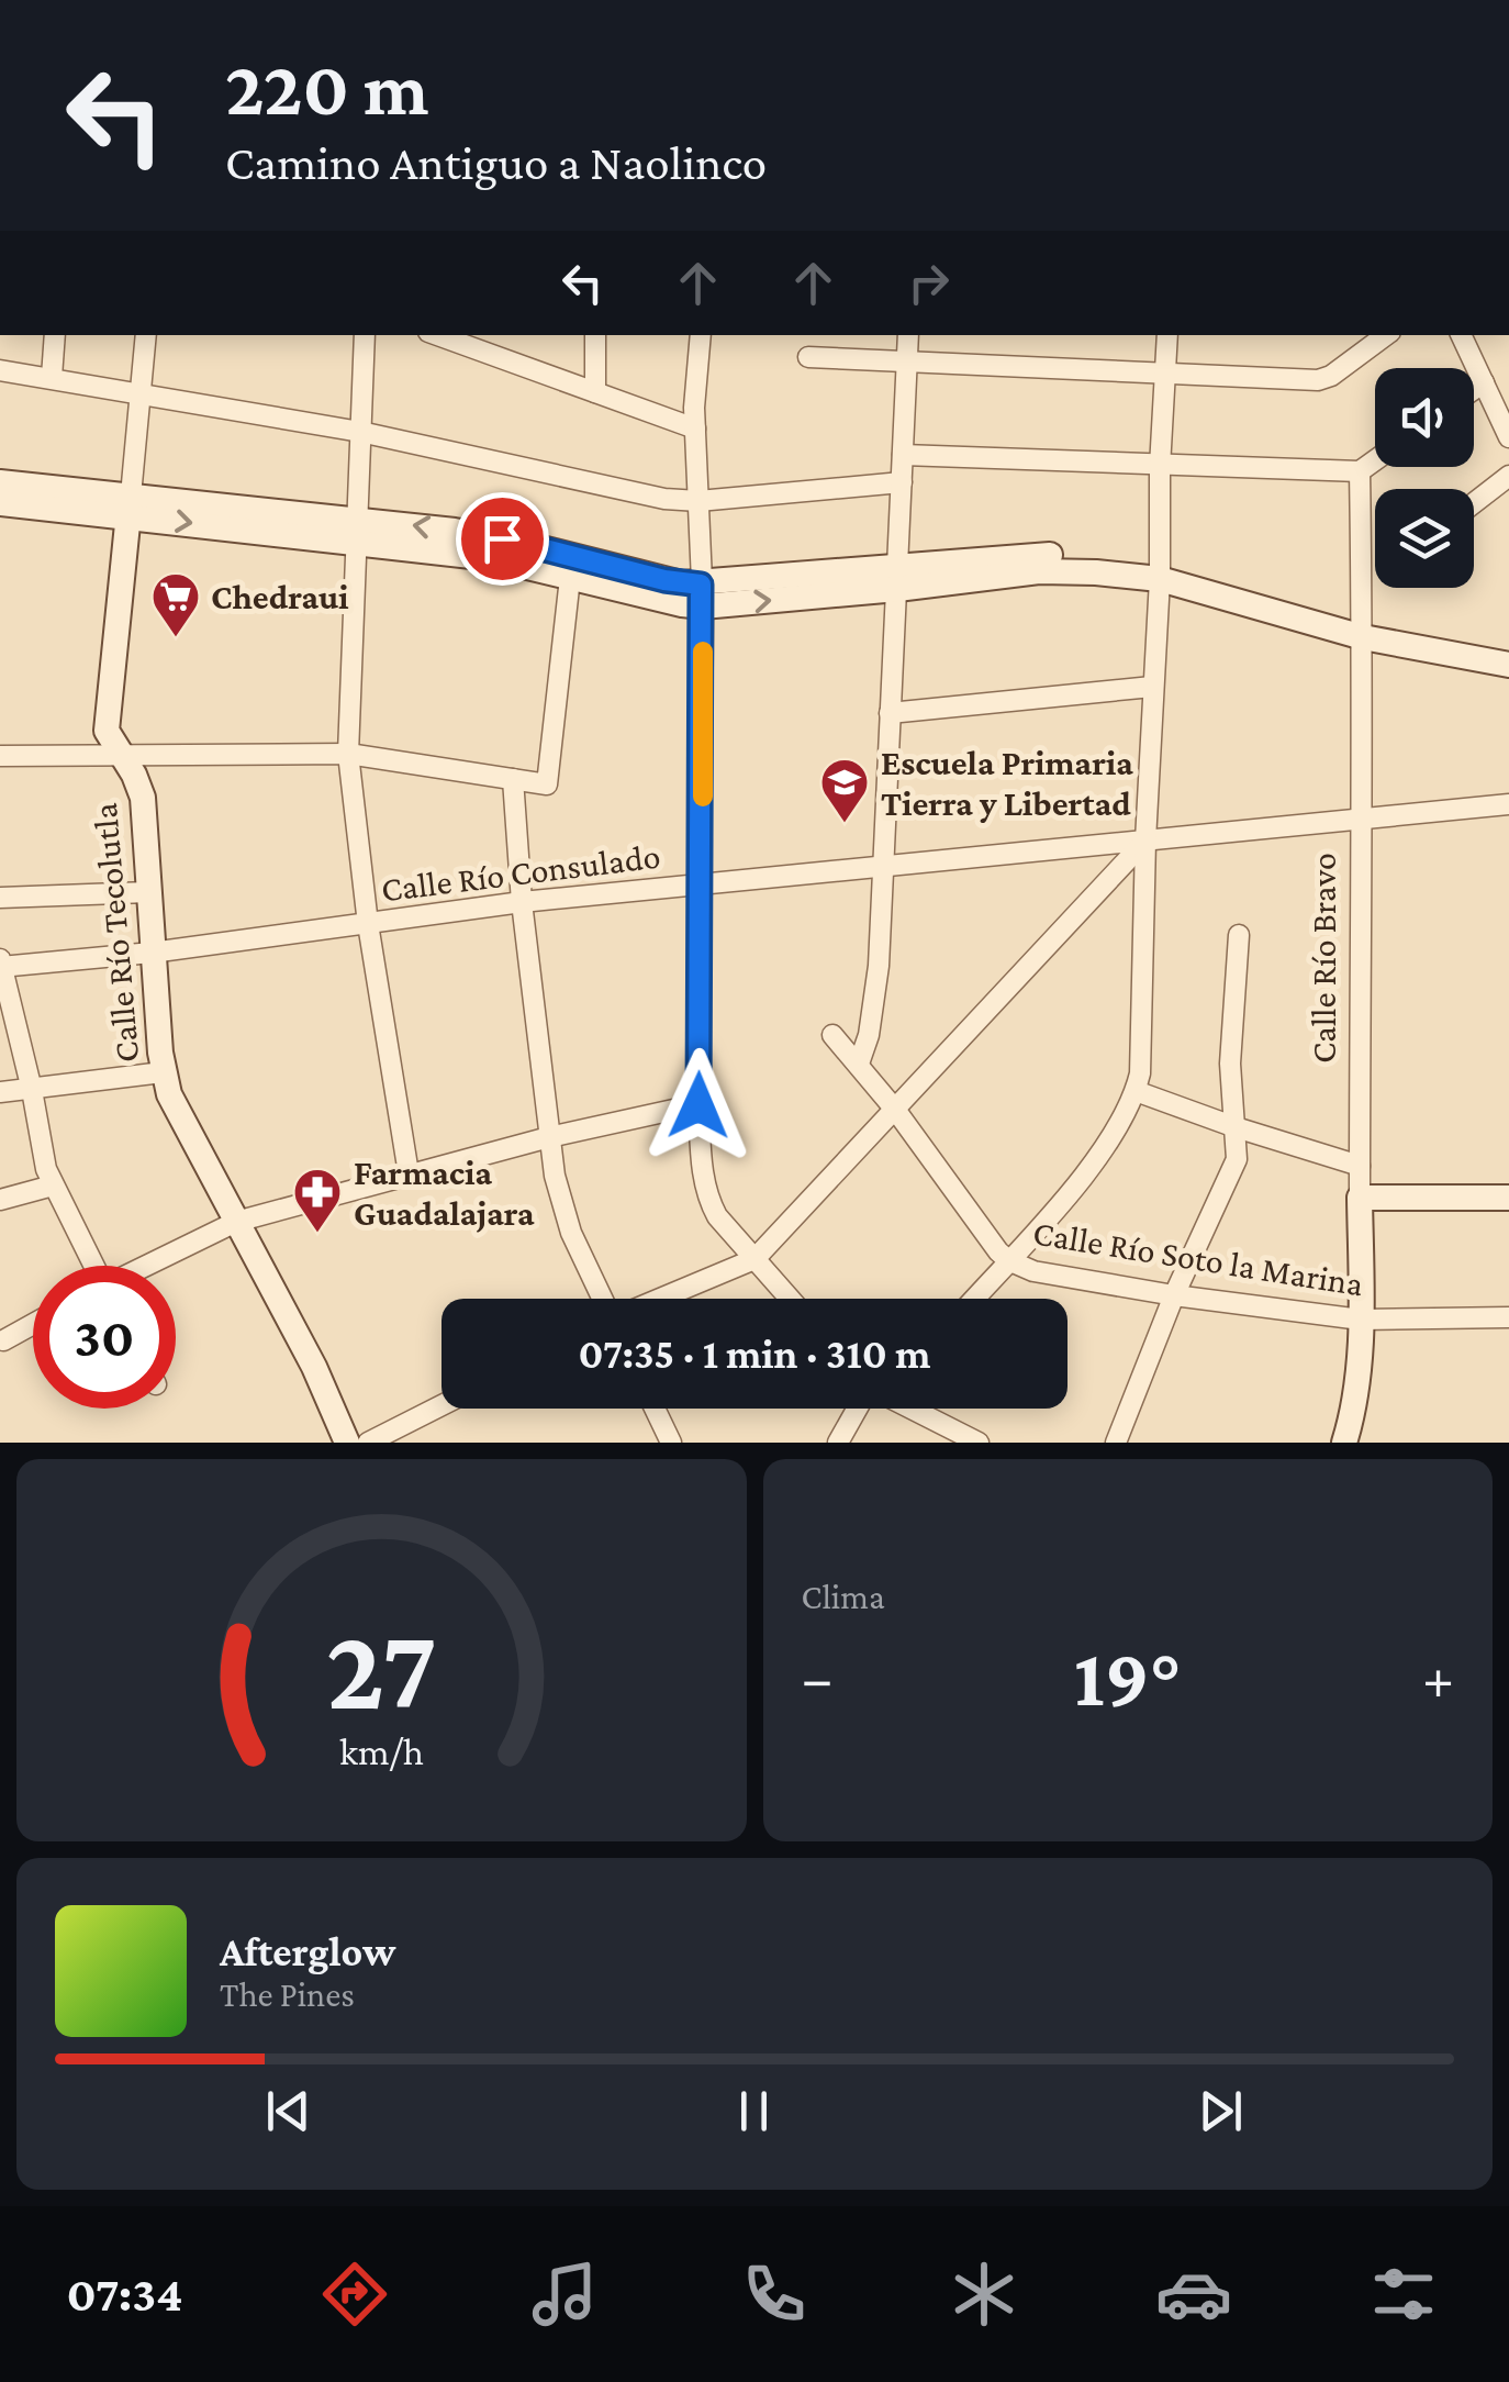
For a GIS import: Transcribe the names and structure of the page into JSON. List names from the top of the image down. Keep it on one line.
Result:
{"streets":{"main road":["Calle Río Tecolutla","Calle Río Bravo"],"street":["Calle Río Consulado","Calle Río Soto la Marina"]},"crossings":[["Calle Río Consulado","Calle Río Tecolutla"],["Calle Río Consulado","Calle Río Bravo"],["Calle Río Bravo","Calle Río Soto la Marina"]],"places":{"supermarket":["Chedraui"],"school or university":["Escuela Primaria Tierra y Libertad"],"pharmacy":["Farmacia Guadalajara"]},"page":{"turn":["220 m","Camino Antiguo a Naolinco"],"limit":"30","trip":"07:35 · 1 min · 310 m","tile":"Clima","heat":["−","19°","+"],"song":["Afterglow","The Pines"],"tabs":"07:34","gauge":["27","km/h"]}}
